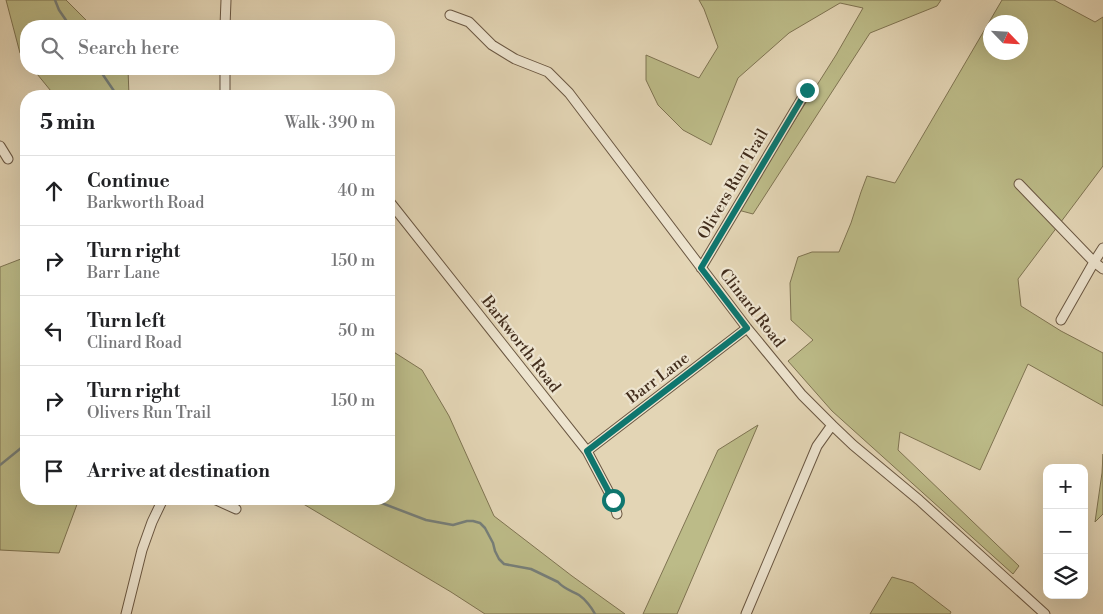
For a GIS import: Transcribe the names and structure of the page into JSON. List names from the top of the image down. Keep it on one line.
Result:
{"streets":{"street":["Olivers Run Trail","Clinard Road","Barkworth Road","Barr Lane"]},"crossings":[["Olivers Run Trail","Clinard Road"],["Clinard Road","Barr Lane"],["Barkworth Road","Barr Lane"]],"north":"bottom right","page":{"search":"Search here","heading":["5 min","Walk · 390 m"],"list":[["Continue","Barkworth Road","40 m"],["Turn right","Barr Lane","150 m"],["Turn left","Clinard Road","50 m"],["Turn right","Olivers Run Trail","150 m"],"Arrive at destination"],"map_buttons":["+","−"]}}
